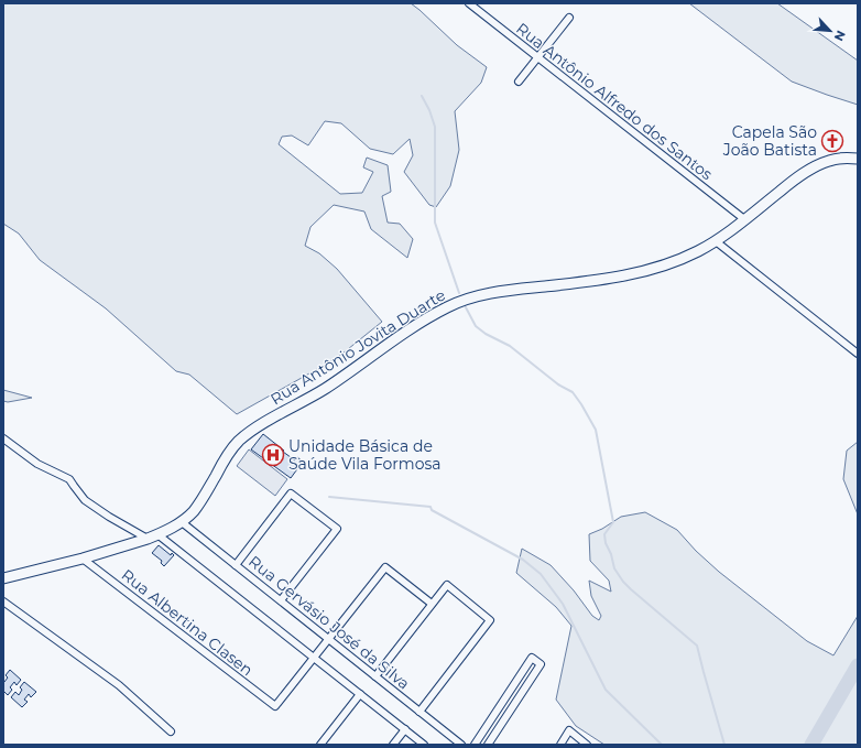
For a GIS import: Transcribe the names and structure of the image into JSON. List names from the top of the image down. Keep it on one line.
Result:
{"streets":{"main road":["Rua Antônio Jovita Duarte"],"street":["Rua Antônio Alfredo dos Santos","Rua Albertina Clasen","Rua Gervásio José da Silva"]},"crossings":[["Rua Antônio Alfredo dos Santos","Rua Antônio Jovita Duarte"],["Rua Antônio Jovita Duarte","Rua Albertina Clasen"],["Rua Antônio Jovita Duarte","Rua Gervásio José da Silva"]],"places":{"church":["Capela São João Batista"],"hospital":["Unidade Básica de Saúde Vila Formosa"]},"north":"bottom right"}
